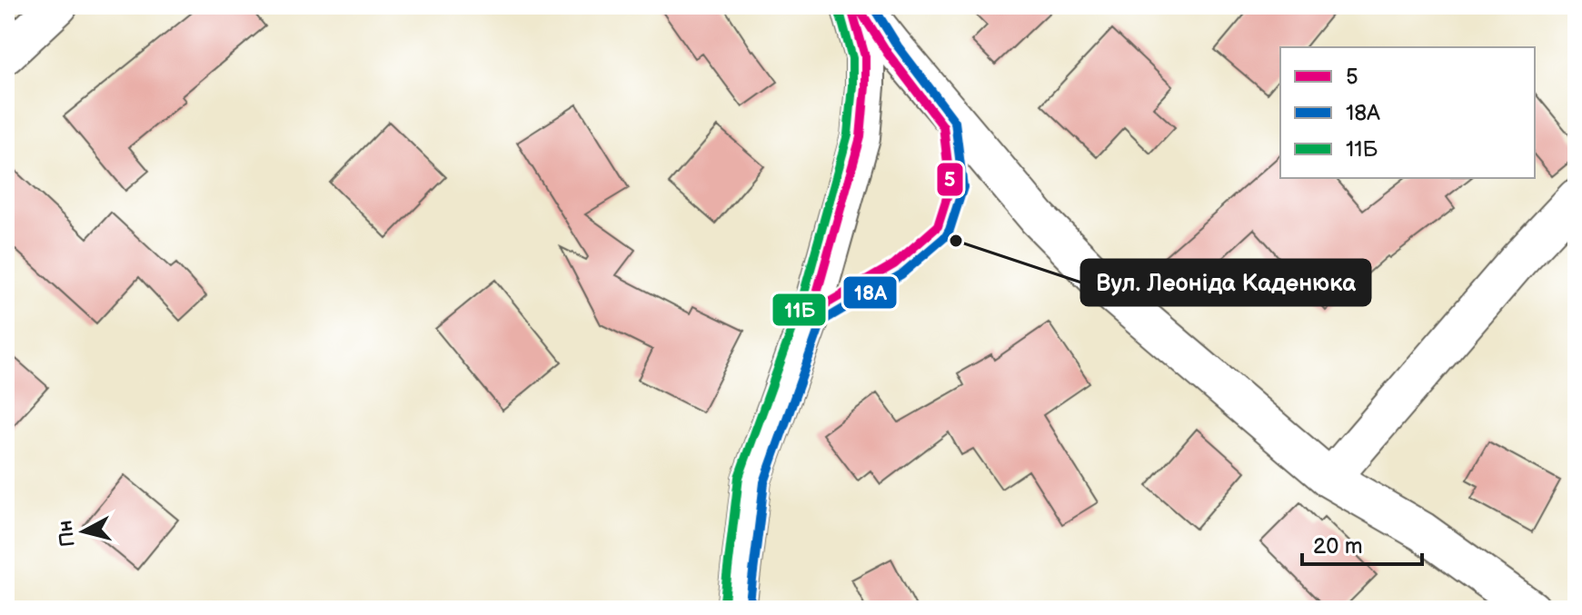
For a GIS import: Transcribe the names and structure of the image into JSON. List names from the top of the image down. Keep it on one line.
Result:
{"places":["Вул. Леоніда Каденюка"],"lines":["transit line 5","transit line 18А","transit line 11Б"],"legend":["5","18А","11Б"],"scale_bar":"20 m","north":"left"}
